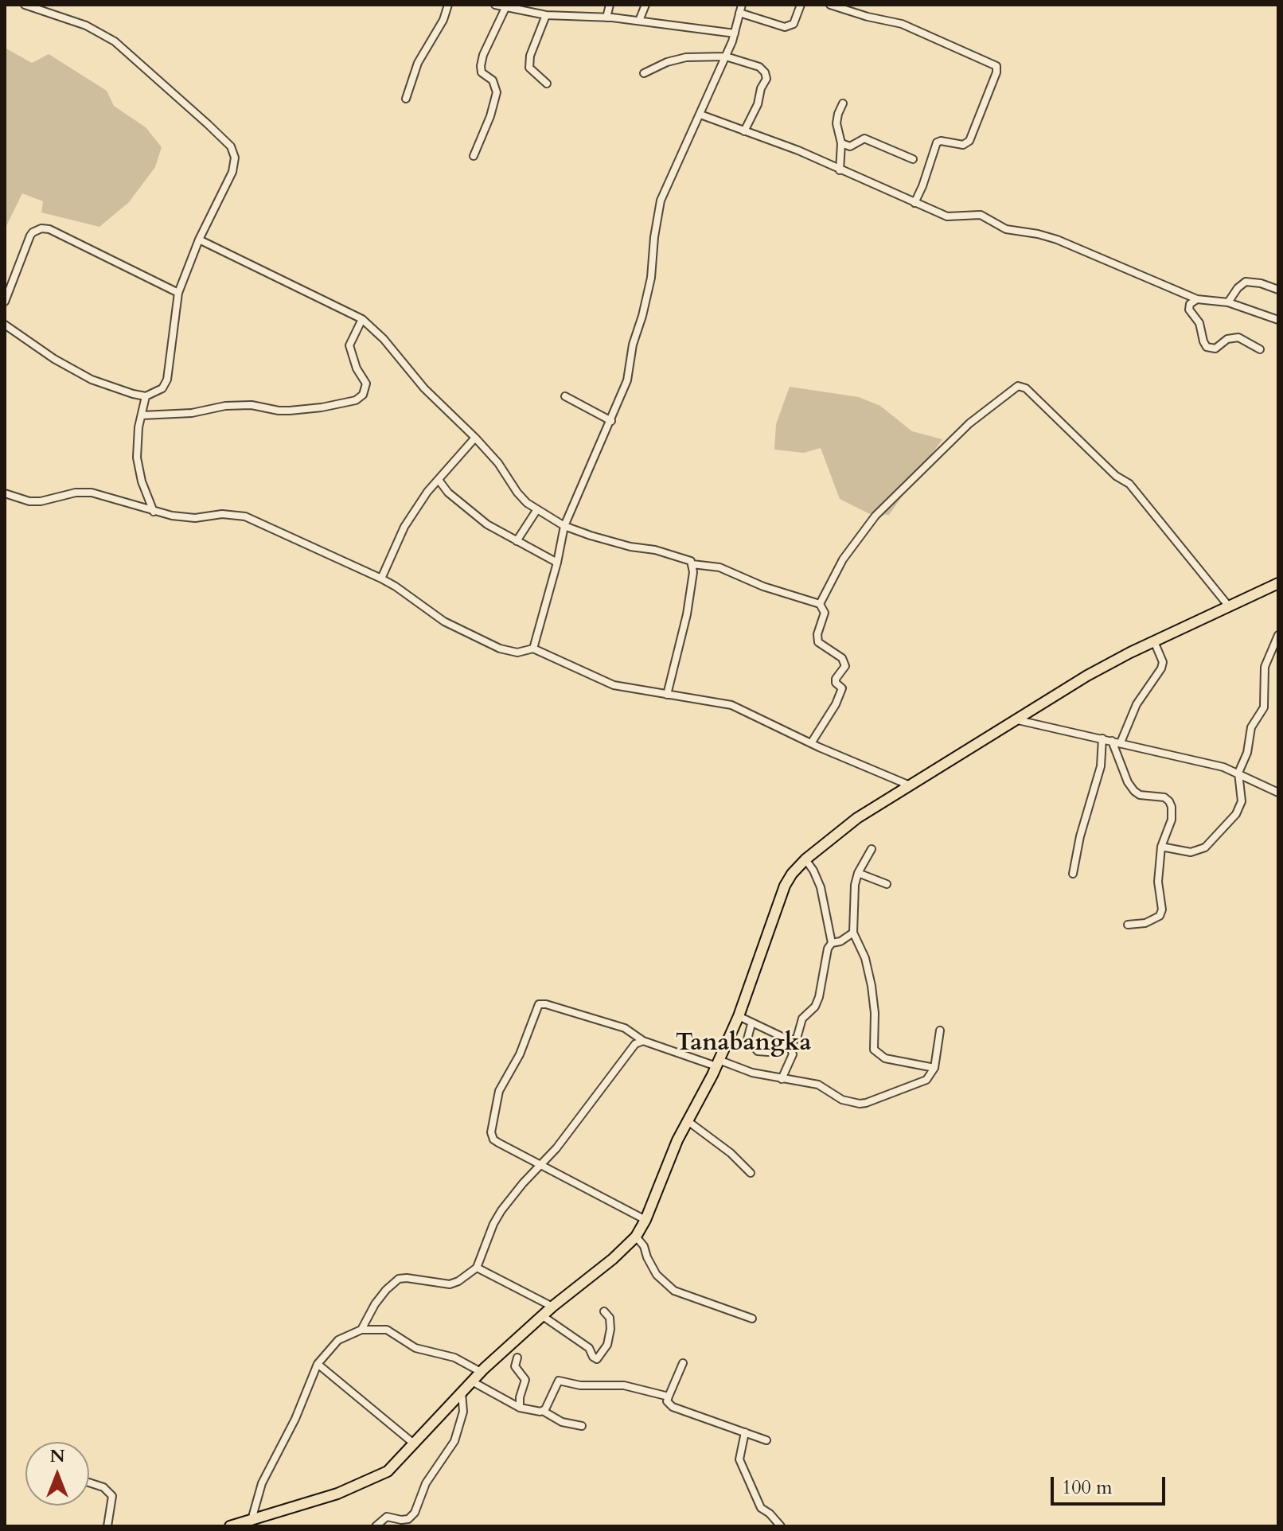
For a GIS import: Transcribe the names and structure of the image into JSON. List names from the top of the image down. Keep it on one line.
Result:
{"districts":["Tanabangka"],"scale_bar":"100 m","north":"top"}
